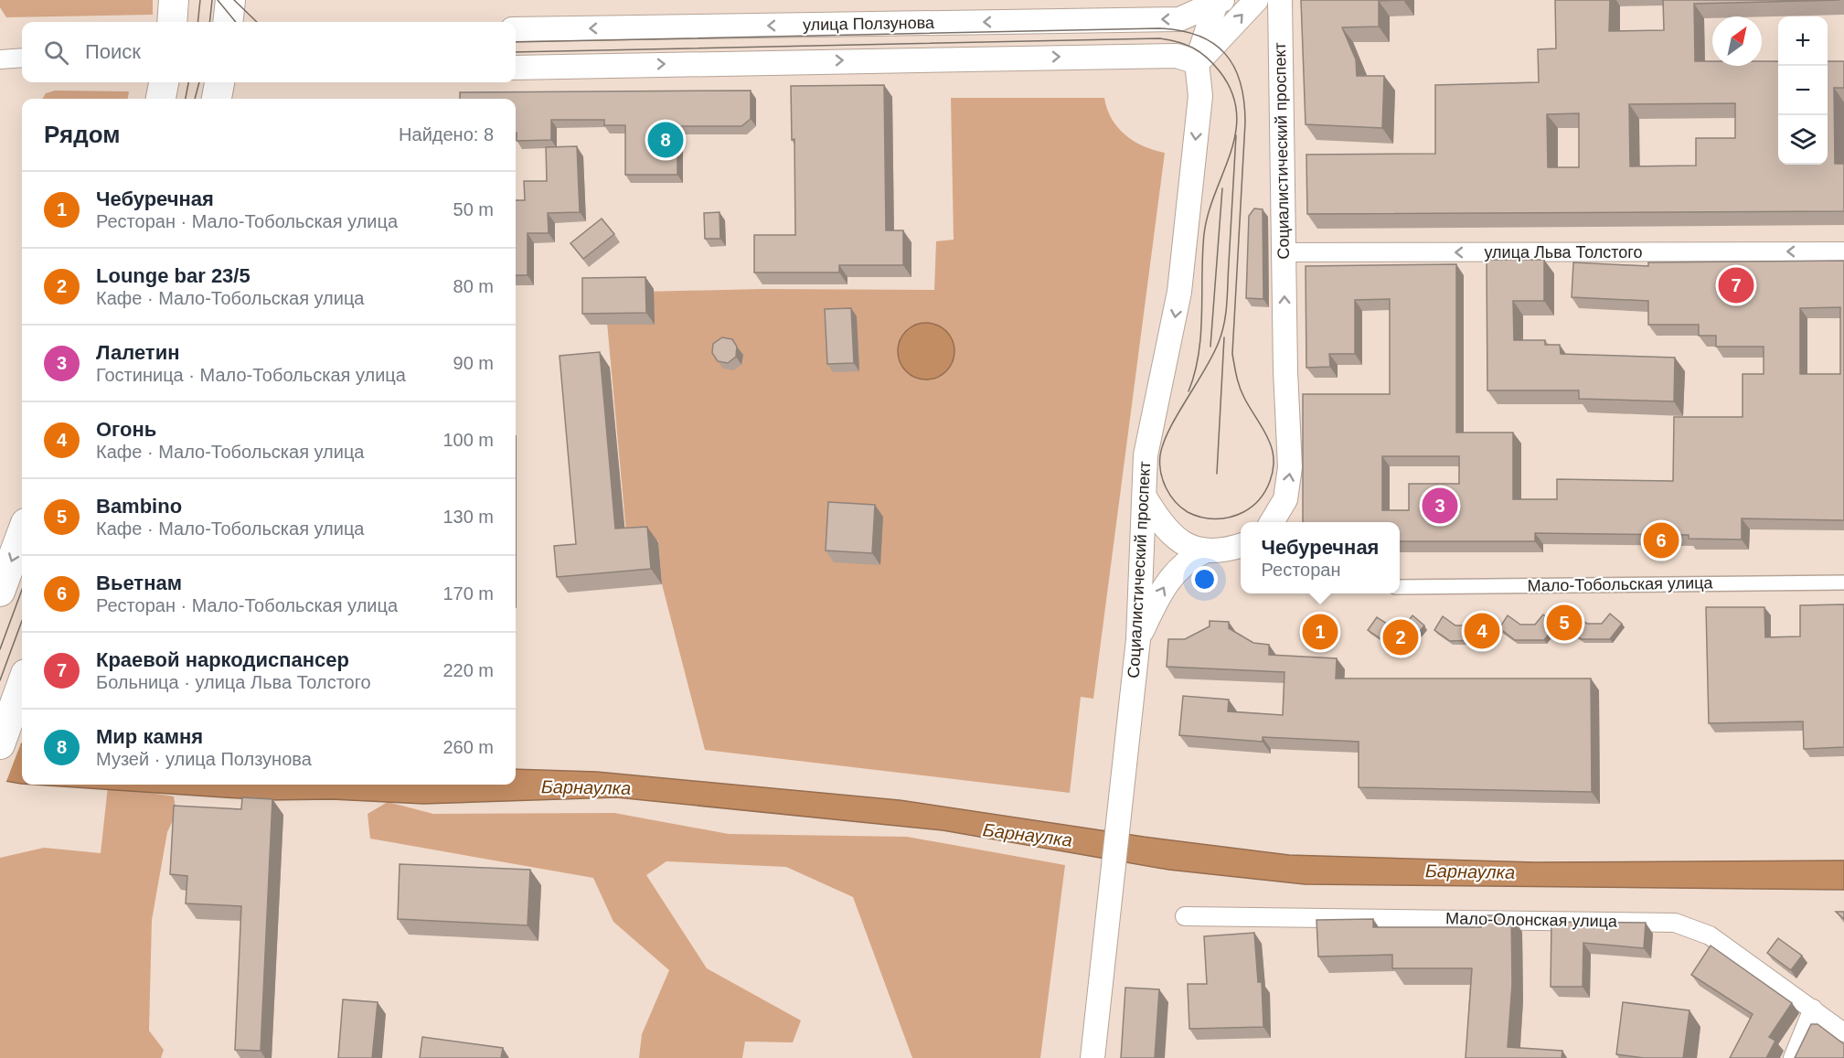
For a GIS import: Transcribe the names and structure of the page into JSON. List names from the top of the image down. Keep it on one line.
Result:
{"streets":{"street":["улица Ползунова","Социалистический проспект","улица Льва Толстого","Мало-Тобольская улица","Мало-Олонская улица"]},"crossings":[["улица Ползунова","Социалистический проспект"],["Социалистический проспект","улица Льва Толстого"]],"one_way":["улица Льва Толстого"],"water":["Барнаулка"],"north":"top right","page":{"map_buttons":["+","−"],"search":"Поиск","heading":["Рядом","Найдено: 8"],"pins":["8","7","3","6","5","4","1","2"],"list":[{"mark":"1","name":"Чебуречная","note":"Ресторан · Мало-Тобольская улица","value":"50 m"},{"mark":"2","name":"Lounge bar 23/5","note":"Кафе · Мало-Тобольская улица","value":"80 m"},{"mark":"3","name":"Лалетин","note":"Гостиница · Мало-Тобольская улица","value":"90 m"},{"mark":"4","name":"Огонь","note":"Кафе · Мало-Тобольская улица","value":"100 m"},{"mark":"5","name":"Bambino","note":"Кафе · Мало-Тобольская улица","value":"130 m"},{"mark":"6","name":"Вьетнам","note":"Ресторан · Мало-Тобольская улица","value":"170 m"},{"mark":"7","name":"Краевой наркодиспансер","note":"Больница · улица Льва Толстого","value":"220 m"},{"mark":"8","name":"Мир камня","note":"Музей · улица Ползунова","value":"260 m"}],"popup":["Чебуречная","Ресторан"]}}
